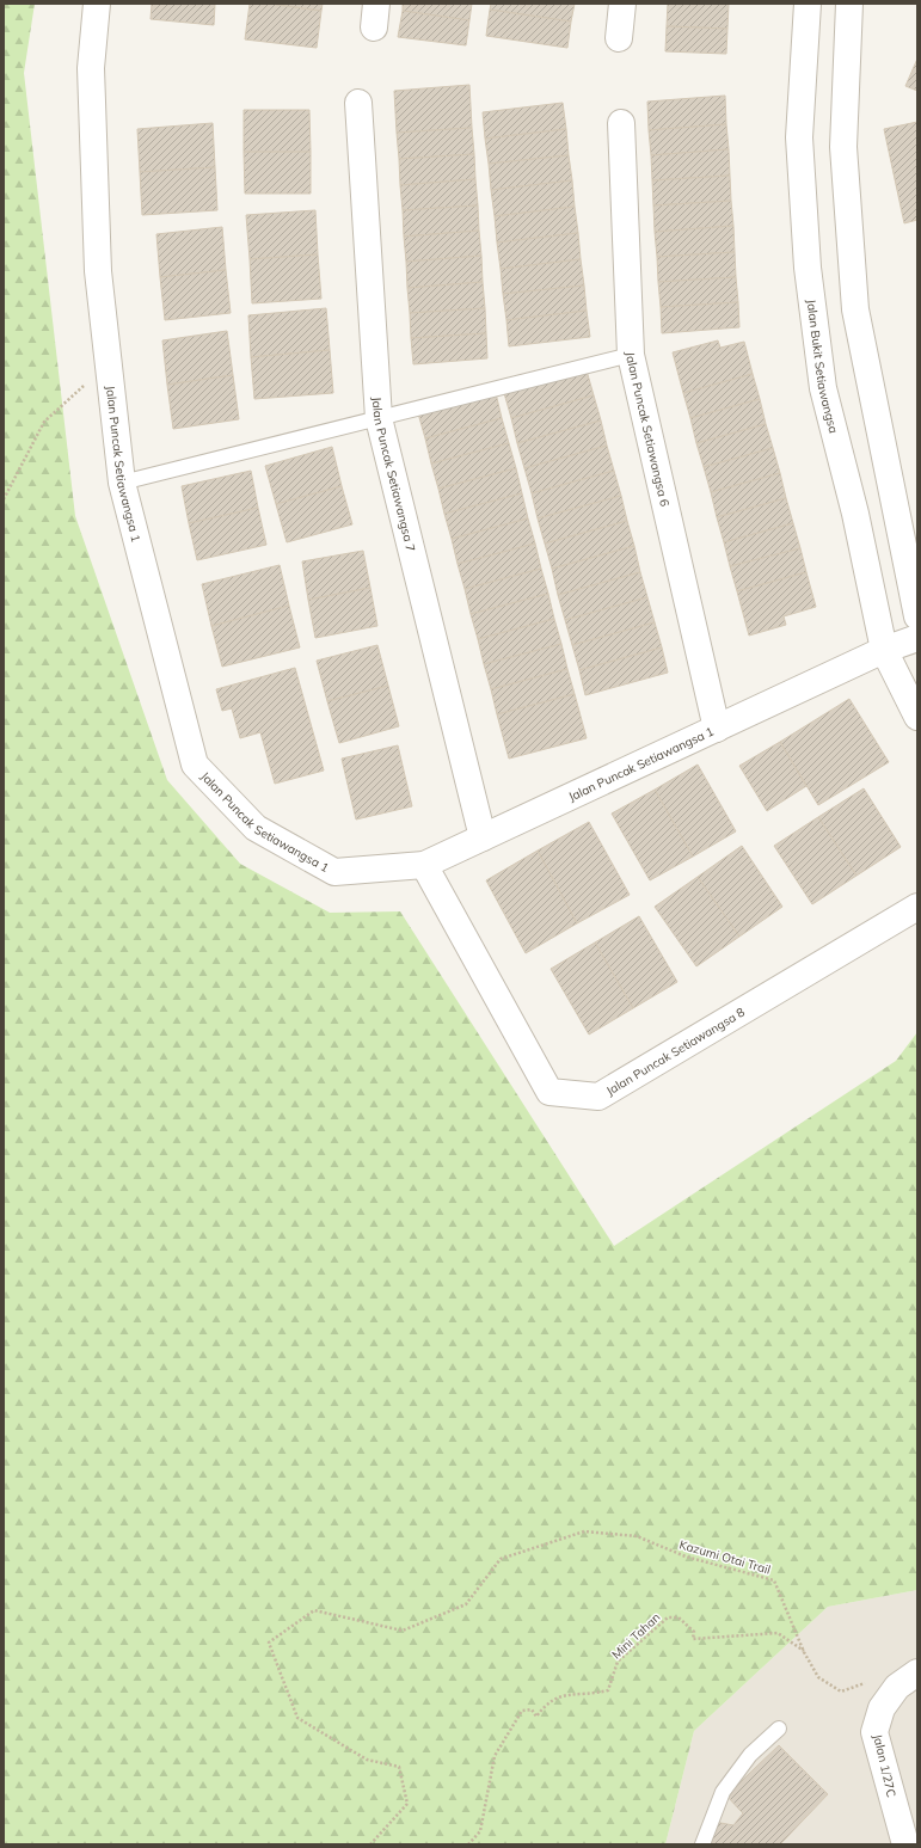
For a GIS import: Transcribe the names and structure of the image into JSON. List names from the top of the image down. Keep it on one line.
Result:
{"streets":{"street":["Jalan Bukit Setiawangsa","Jalan Puncak Setiawangsa 6","Jalan Puncak Setiawangsa 1","Jalan Puncak Setiawangsa 7","Jalan Puncak Setiawangsa 8","Jalan 1/27C"],"path":["Kazumi Otai Trail","Mini Tahan"]},"crossings":[["Jalan Bukit Setiawangsa","Jalan Puncak Setiawangsa 1"],["Jalan Puncak Setiawangsa 6","Jalan Puncak Setiawangsa 1"],["Jalan Puncak Setiawangsa 1","Jalan Puncak Setiawangsa 7"],["Jalan Puncak Setiawangsa 1","Jalan Puncak Setiawangsa 8"],["Kazumi Otai Trail","Mini Tahan"],["Kazumi Otai Trail","Jalan 1/27C"]]}
